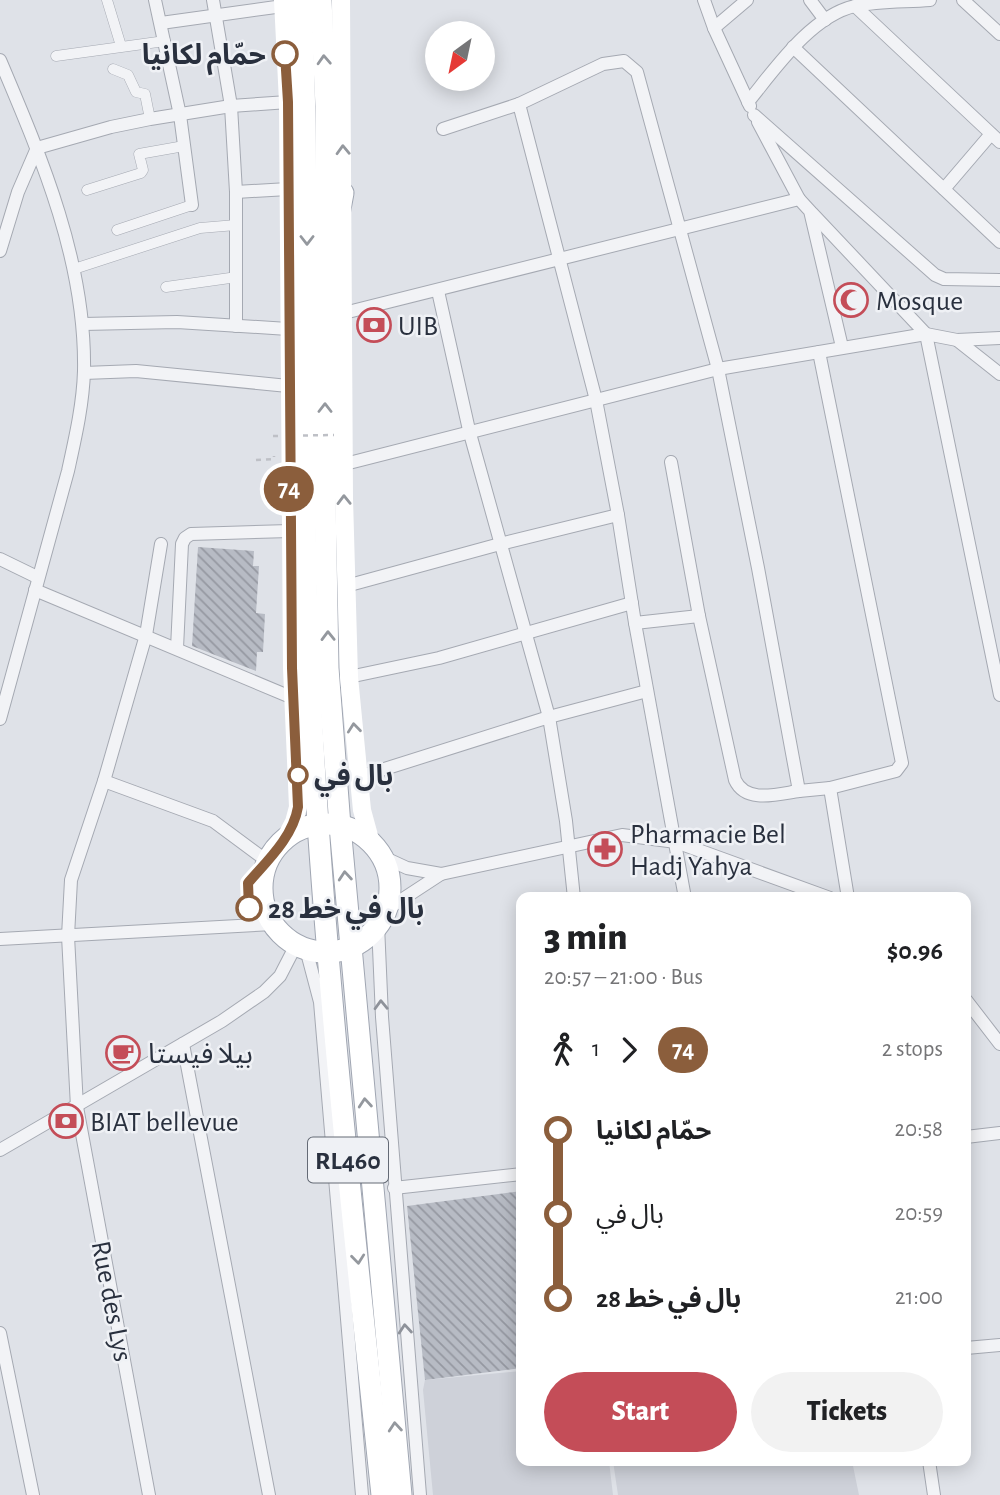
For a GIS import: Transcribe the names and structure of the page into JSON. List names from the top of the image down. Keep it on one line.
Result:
{"streets":{"main road":["RL460"],"street":["Rue des Lys"]},"places":{"other":["حمّام لكانيا","بال في","بال في خط 28"],"mosque":["Mosque"],"bank":["UIB","BIAT bellevue"],"pharmacy":["Pharmacie Bel Hadj Yahya"],"cafe":["بيلا فيستا"]},"lines":["bus line 74"],"north":"bottom left","page":{"on_map":"74","heading":["3 min","20:57 – 21:00 · Bus","$0.96"],"legs":["1","74","2 stops"],"list":[{"name":"حمّام لكانيا","value":"20:58"},{"name":"بال في","value":"20:59"},{"name":"بال في خط 28","value":"21:00"}],"buttons":["Start","Tickets"]}}
